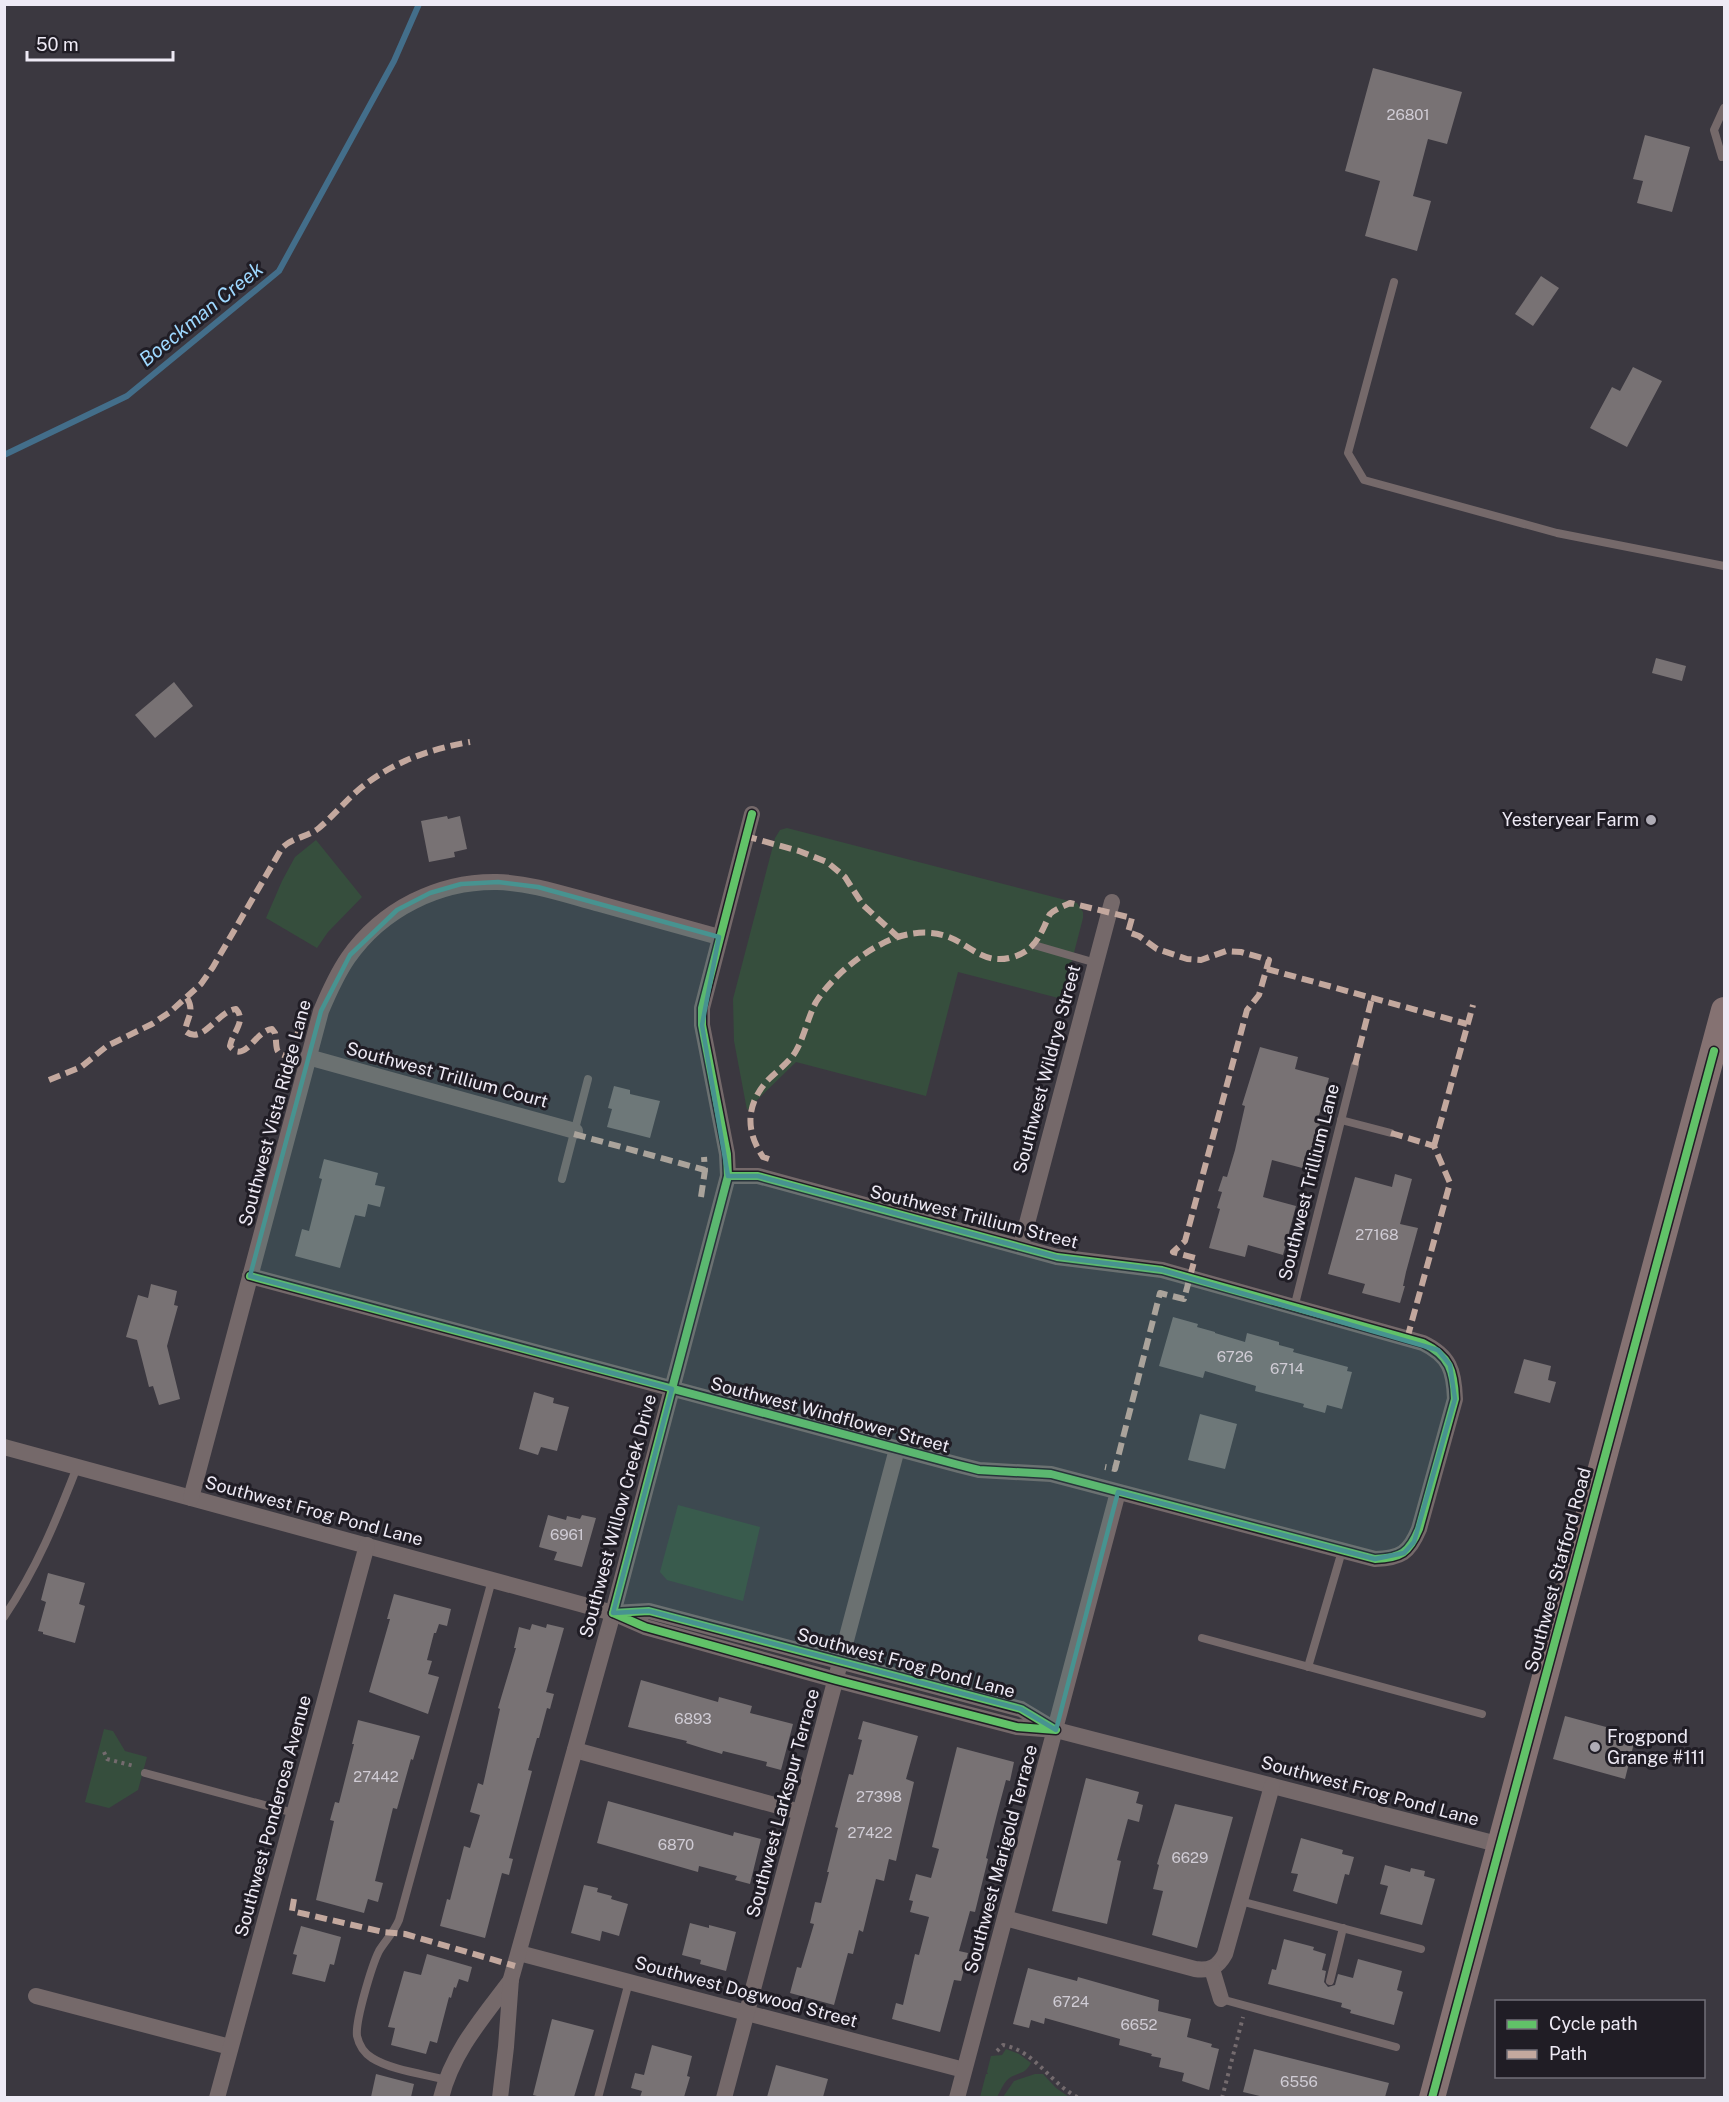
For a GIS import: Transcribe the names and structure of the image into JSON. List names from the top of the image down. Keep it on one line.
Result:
{"streets":{"main road":["Southwest Stafford Road"],"street":["Southwest Wildrye Street","Southwest Trillium Court","Southwest Vista Ridge Lane","Southwest Trillium Street","Southwest Windflower Street","Southwest Frog Pond Lane","Southwest Willow Creek Drive","Southwest Larkspur Terrace","Southwest Ponderosa Avenue","Southwest Marigold Terrace","Southwest Dogwood Street"],"lane":["Southwest Trillium Lane"]},"crossings":[["Southwest Wildrye Street","Southwest Trillium Street"],["Southwest Trillium Court","Southwest Vista Ridge Lane"],["Southwest Vista Ridge Lane","Southwest Windflower Street"],["Southwest Vista Ridge Lane","Southwest Frog Pond Lane"],["Southwest Vista Ridge Lane","Southwest Willow Creek Drive"],["Southwest Trillium Lane","Southwest Trillium Street"],["Southwest Trillium Street","Southwest Windflower Street"],["Southwest Trillium Street","Southwest Willow Creek Drive"],["Southwest Windflower Street","Southwest Willow Creek Drive"],["Southwest Windflower Street","Southwest Larkspur Terrace"],["Southwest Windflower Street","Southwest Marigold Terrace"],["Southwest Frog Pond Lane","Southwest Willow Creek Drive"],["Southwest Frog Pond Lane","Southwest Stafford Road"],["Southwest Frog Pond Lane","Southwest Larkspur Terrace"],["Southwest Frog Pond Lane","Southwest Ponderosa Avenue"],["Southwest Frog Pond Lane","Southwest Marigold Terrace"],["Southwest Willow Creek Drive","Southwest Dogwood Street"],["Southwest Larkspur Terrace","Southwest Dogwood Street"],["Southwest Marigold Terrace","Southwest Dogwood Street"]],"water":["Boeckman Creek"],"places":["Yesteryear Farm","Frogpond Grange #111"],"house_numbers":["26801","27168","6726","6714","6961","6893","27442","27398","27422","6870","6629","6724","6652","6556"],"legend":["Cycle path","Path"],"scale_bar":"50 m"}
